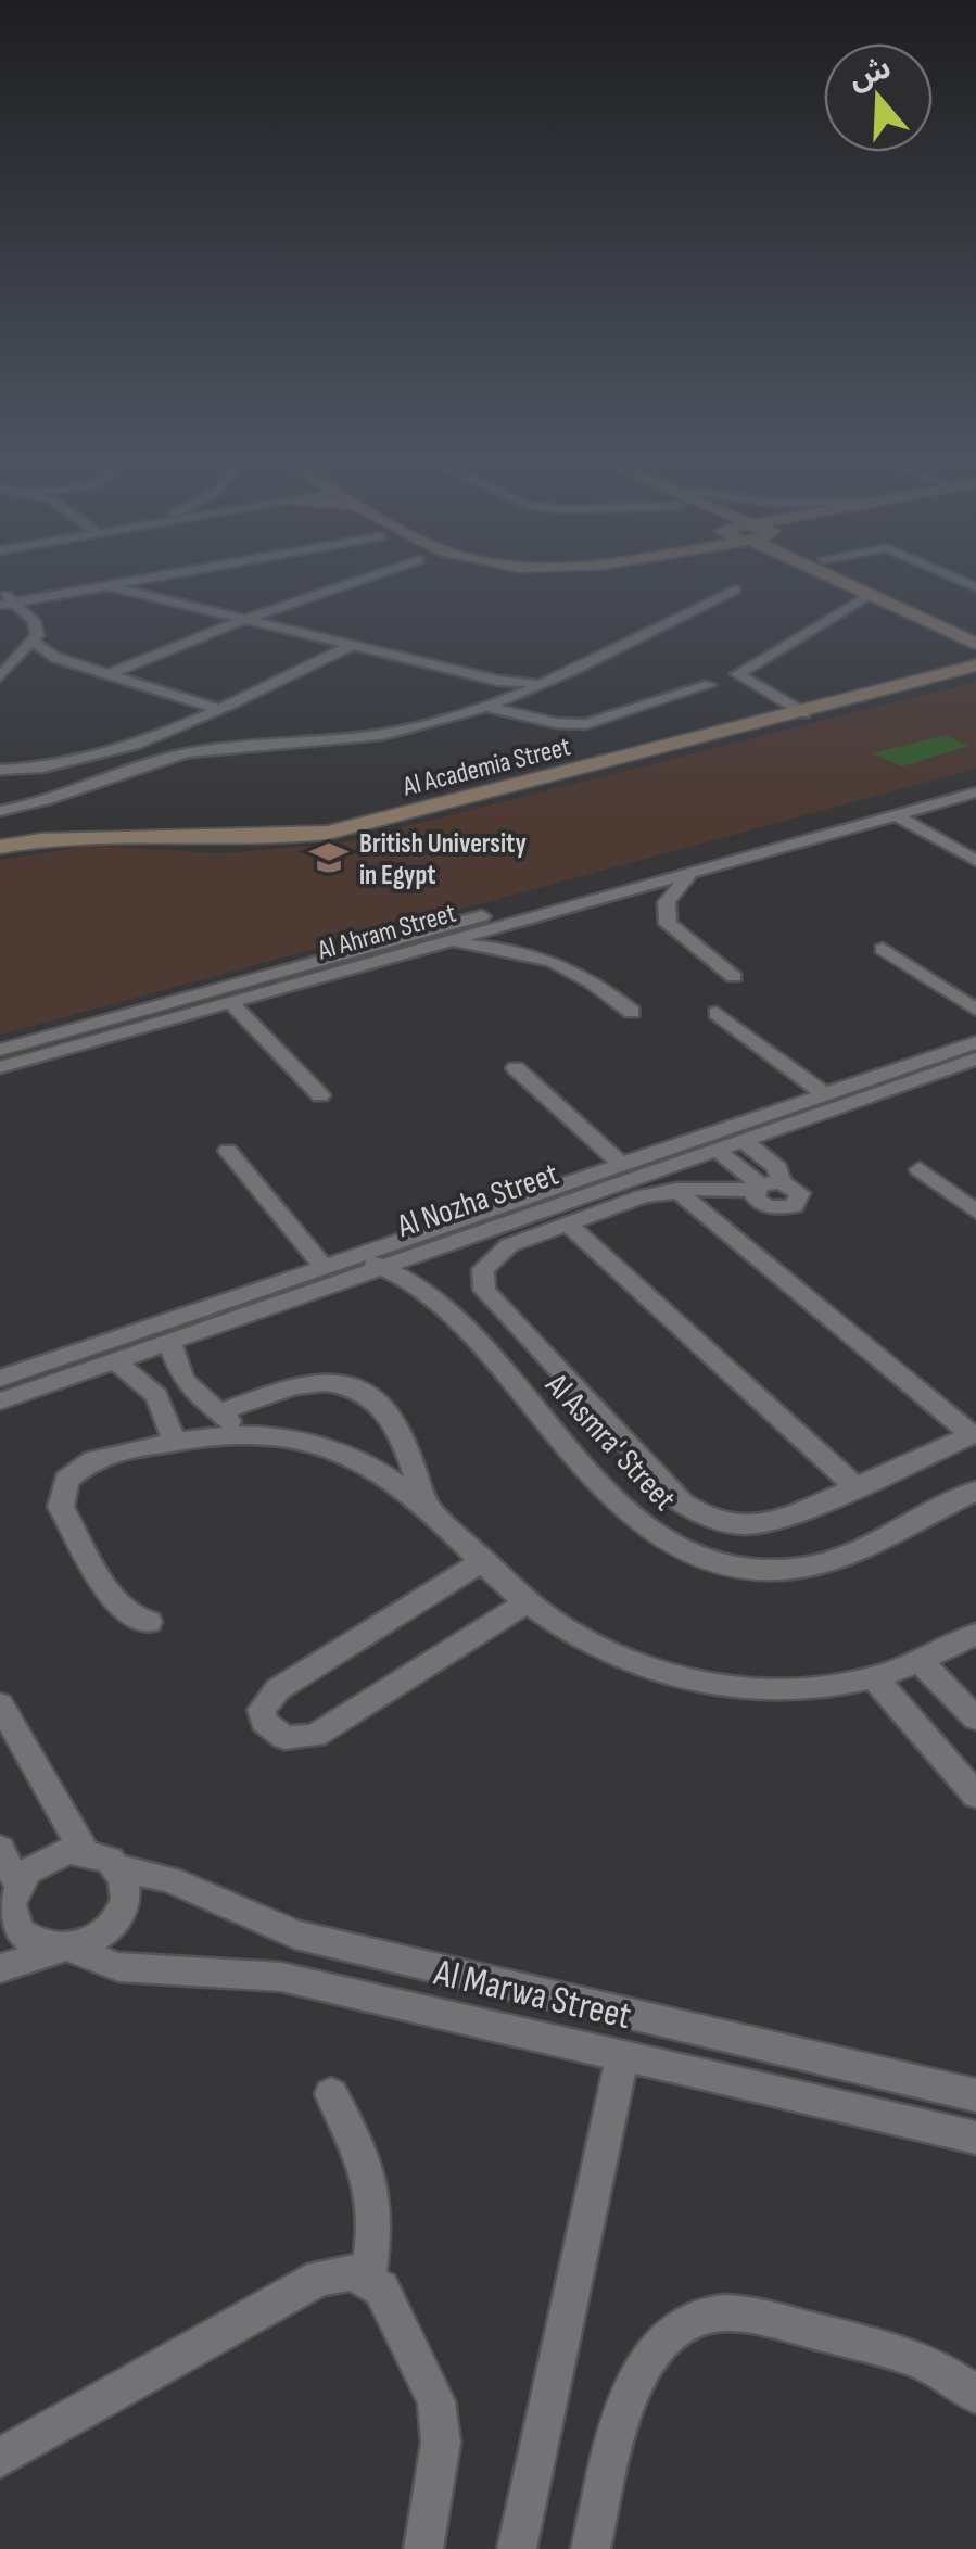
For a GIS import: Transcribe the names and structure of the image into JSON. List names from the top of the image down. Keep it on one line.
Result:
{"streets":{"street":["Al Academia Street","Al Ahram Street","Al Nozha Street","Al Asmra' Street","Al Marwa Street"]},"crossings":[["Al Nozha Street","Al Asmra' Street"]],"places":{"school or university":["British University in Egypt"]},"north":"top"}
